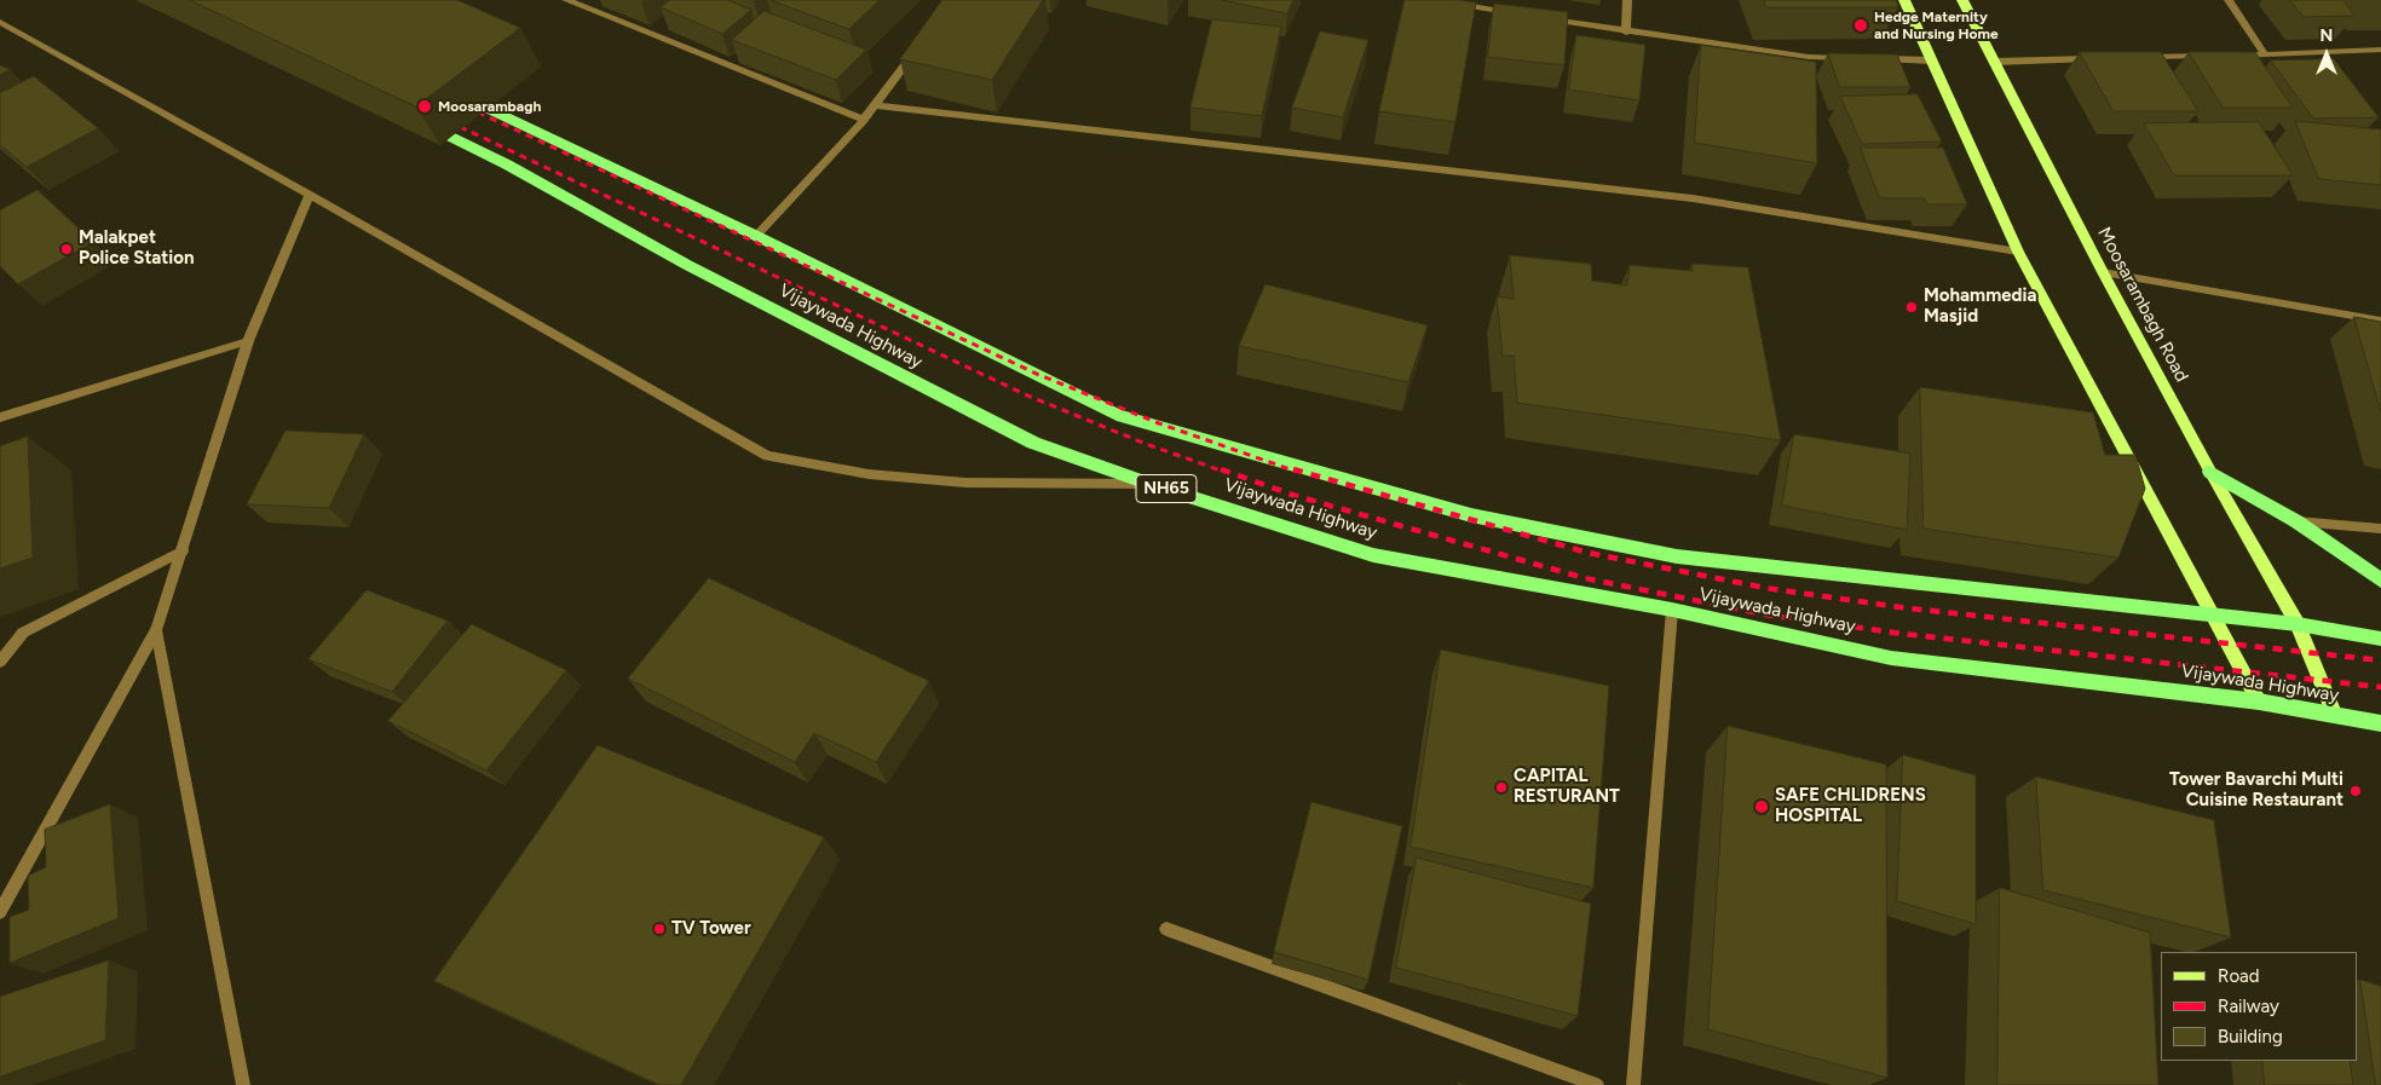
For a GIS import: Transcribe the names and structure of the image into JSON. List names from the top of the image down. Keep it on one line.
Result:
{"streets":{"highway":["Vijaywada Highway","NH65"],"main road":["Moosarambagh Road"]},"crossings":[["Moosarambagh Road","Vijaywada Highway"]],"places":["Hedge Maternity and Nursing Home","Moosarambagh","Malakpet Police Station","Mohammedia Masjid","CAPITAL RESTURANT","Tower Bavarchi Multi Cuisine Restaurant","SAFE CHLIDRENS HOSPITAL","TV Tower"],"legend":["Road","Railway","Building"],"north":"top"}
